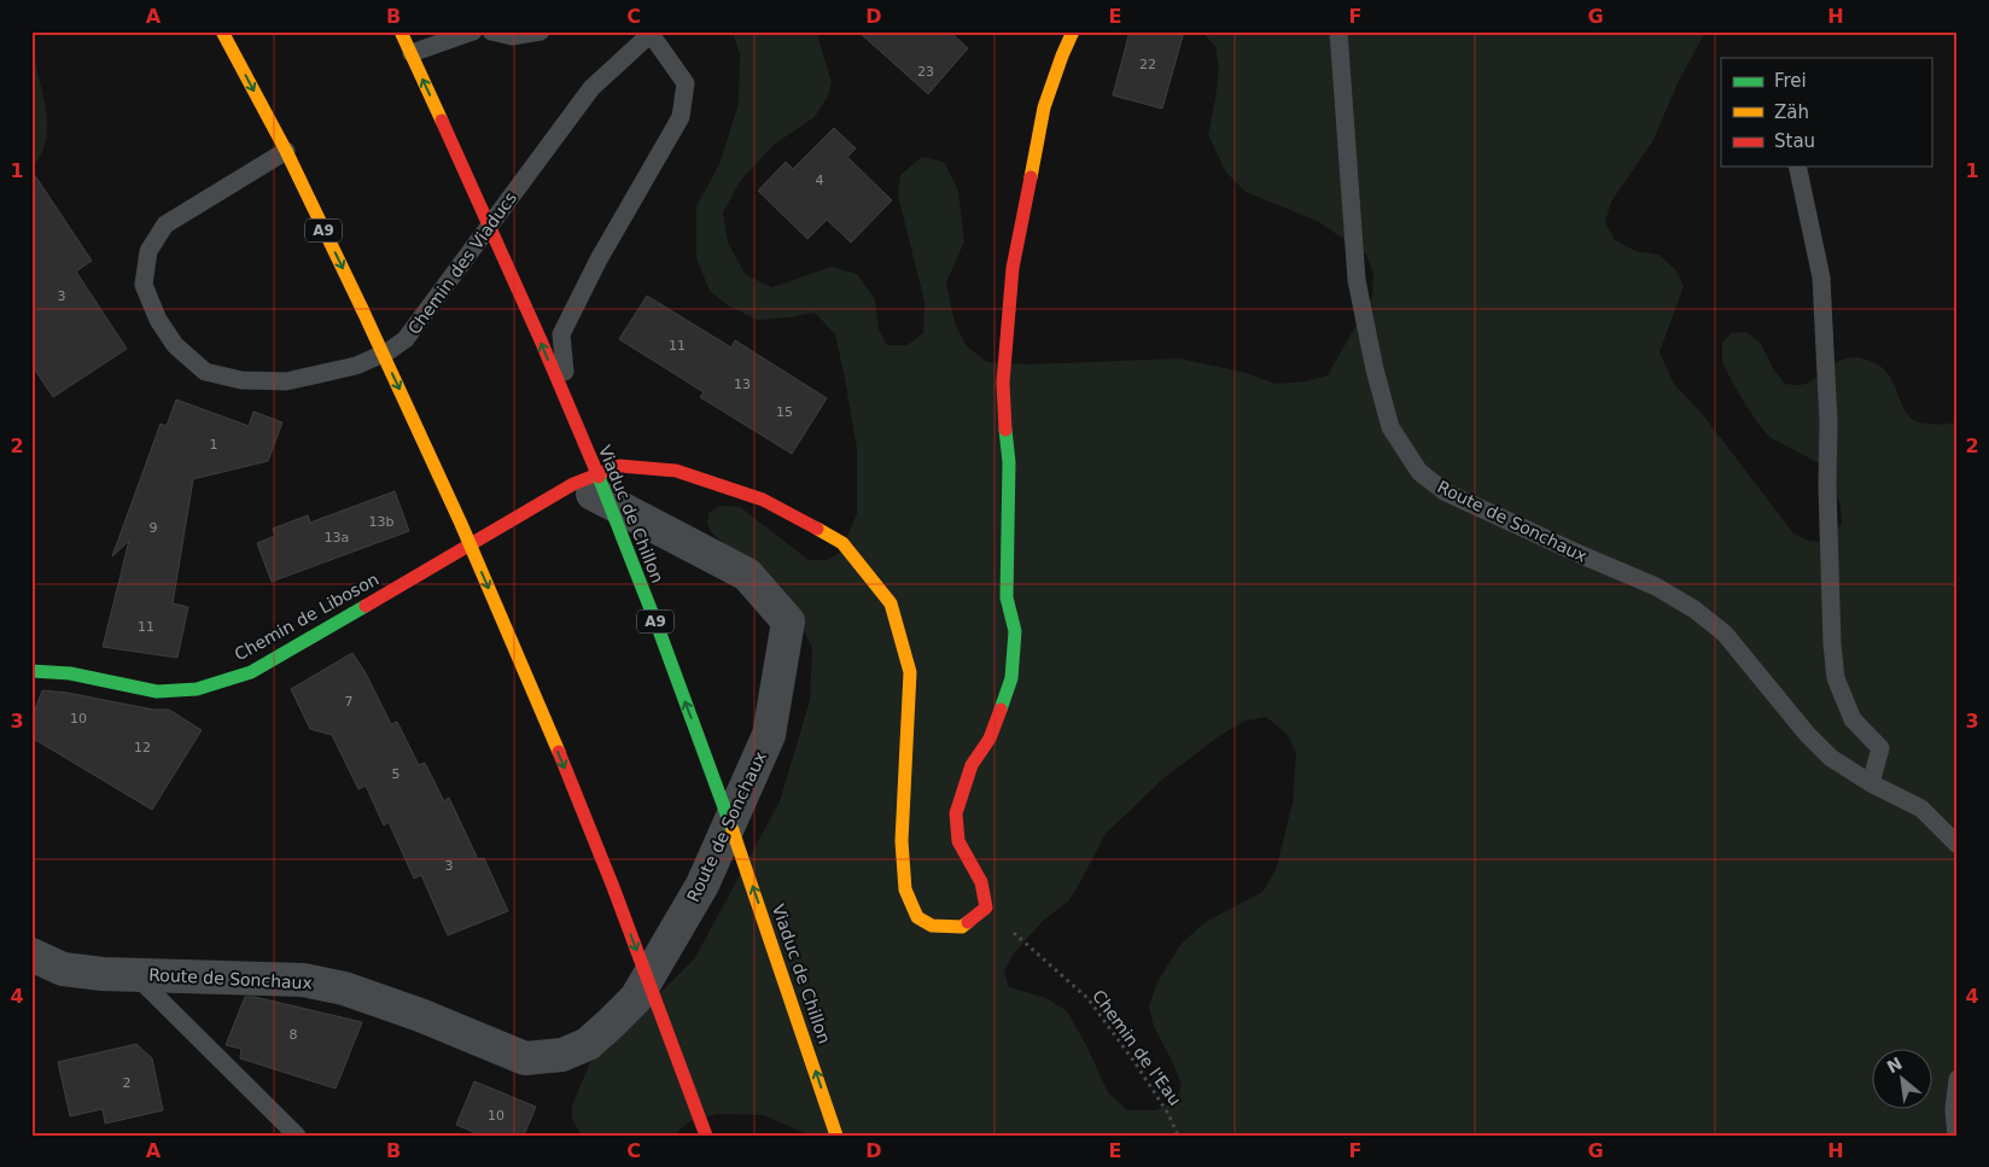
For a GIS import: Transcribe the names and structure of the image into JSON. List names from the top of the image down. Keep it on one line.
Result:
{"streets":{"main road":["A9","Viaduc de Chillon","Chemin de Liboson"],"street":["Route de Sonchaux"],"lane":["Chemin des Viaducs"],"path":["Chemin de l'Eau"]},"crossings":[["A9","Chemin des Viaducs"],["A9","Viaduc de Chillon"],["Chemin des Viaducs","Chemin de Liboson"],["Route de Sonchaux","Chemin de Liboson"]],"one_way":["Viaduc de Chillon"],"house_numbers":["22","23","4","3","11","13","15","1","13b","9","13a","11","7","10","12","5","3","8","2","10"],"legend":["Frei","Zäh","Stau"],"north":"top left","grid":{"columns":["A","B","C","D","E","F","G","H"],"rows":["1","2","3","4"]}}
